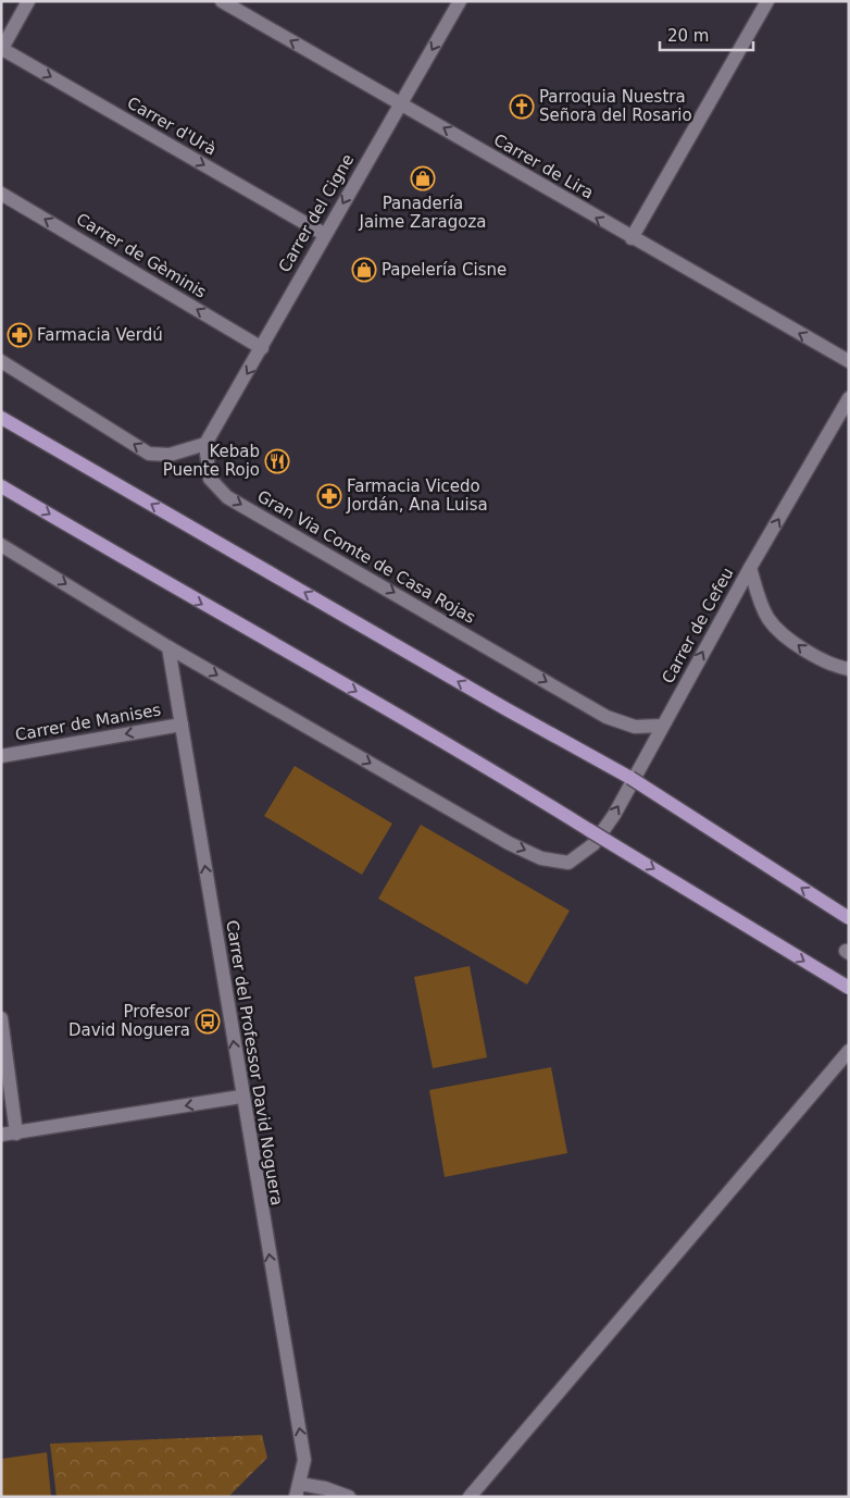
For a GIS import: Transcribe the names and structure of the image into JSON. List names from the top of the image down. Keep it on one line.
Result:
{"streets":{"street":["Carrer d'Urà","Carrer de Lira","Carrer del Cigne","Carrer de Gèminis","Gran Via Comte de Casa Rojas","Carrer de Cefeu","Carrer de Manises","Carrer del Professor David Noguera"]},"crossings":[["Carrer d'Urà","Carrer del Cigne"],["Carrer de Lira","Carrer del Cigne"],["Carrer del Cigne","Carrer de Gèminis"],["Carrer del Cigne","Gran Via Comte de Casa Rojas"],["Gran Via Comte de Casa Rojas","Carrer de Cefeu"],["Carrer de Cefeu","Carrer del Professor David Noguera"],["Carrer de Manises","Carrer del Professor David Noguera"]],"one_way":["Carrer d'Urà","Carrer de Lira","Carrer del Cigne","Carrer de Gèminis","Gran Via Comte de Casa Rojas","Carrer de Manises","Carrer del Professor David Noguera"],"places":{"church":["Parroquia Nuestra Señora del Rosario"],"shop":["Panadería Jaime Zaragoza","Papelería Cisne"],"pharmacy":["Farmacia Verdú","Farmacia Vicedo Jordán, Ana Luisa"],"restaurant":["Kebab Puente Rojo"],"bus stop":["Profesor David Noguera"]},"scale_bar":"20 m"}
